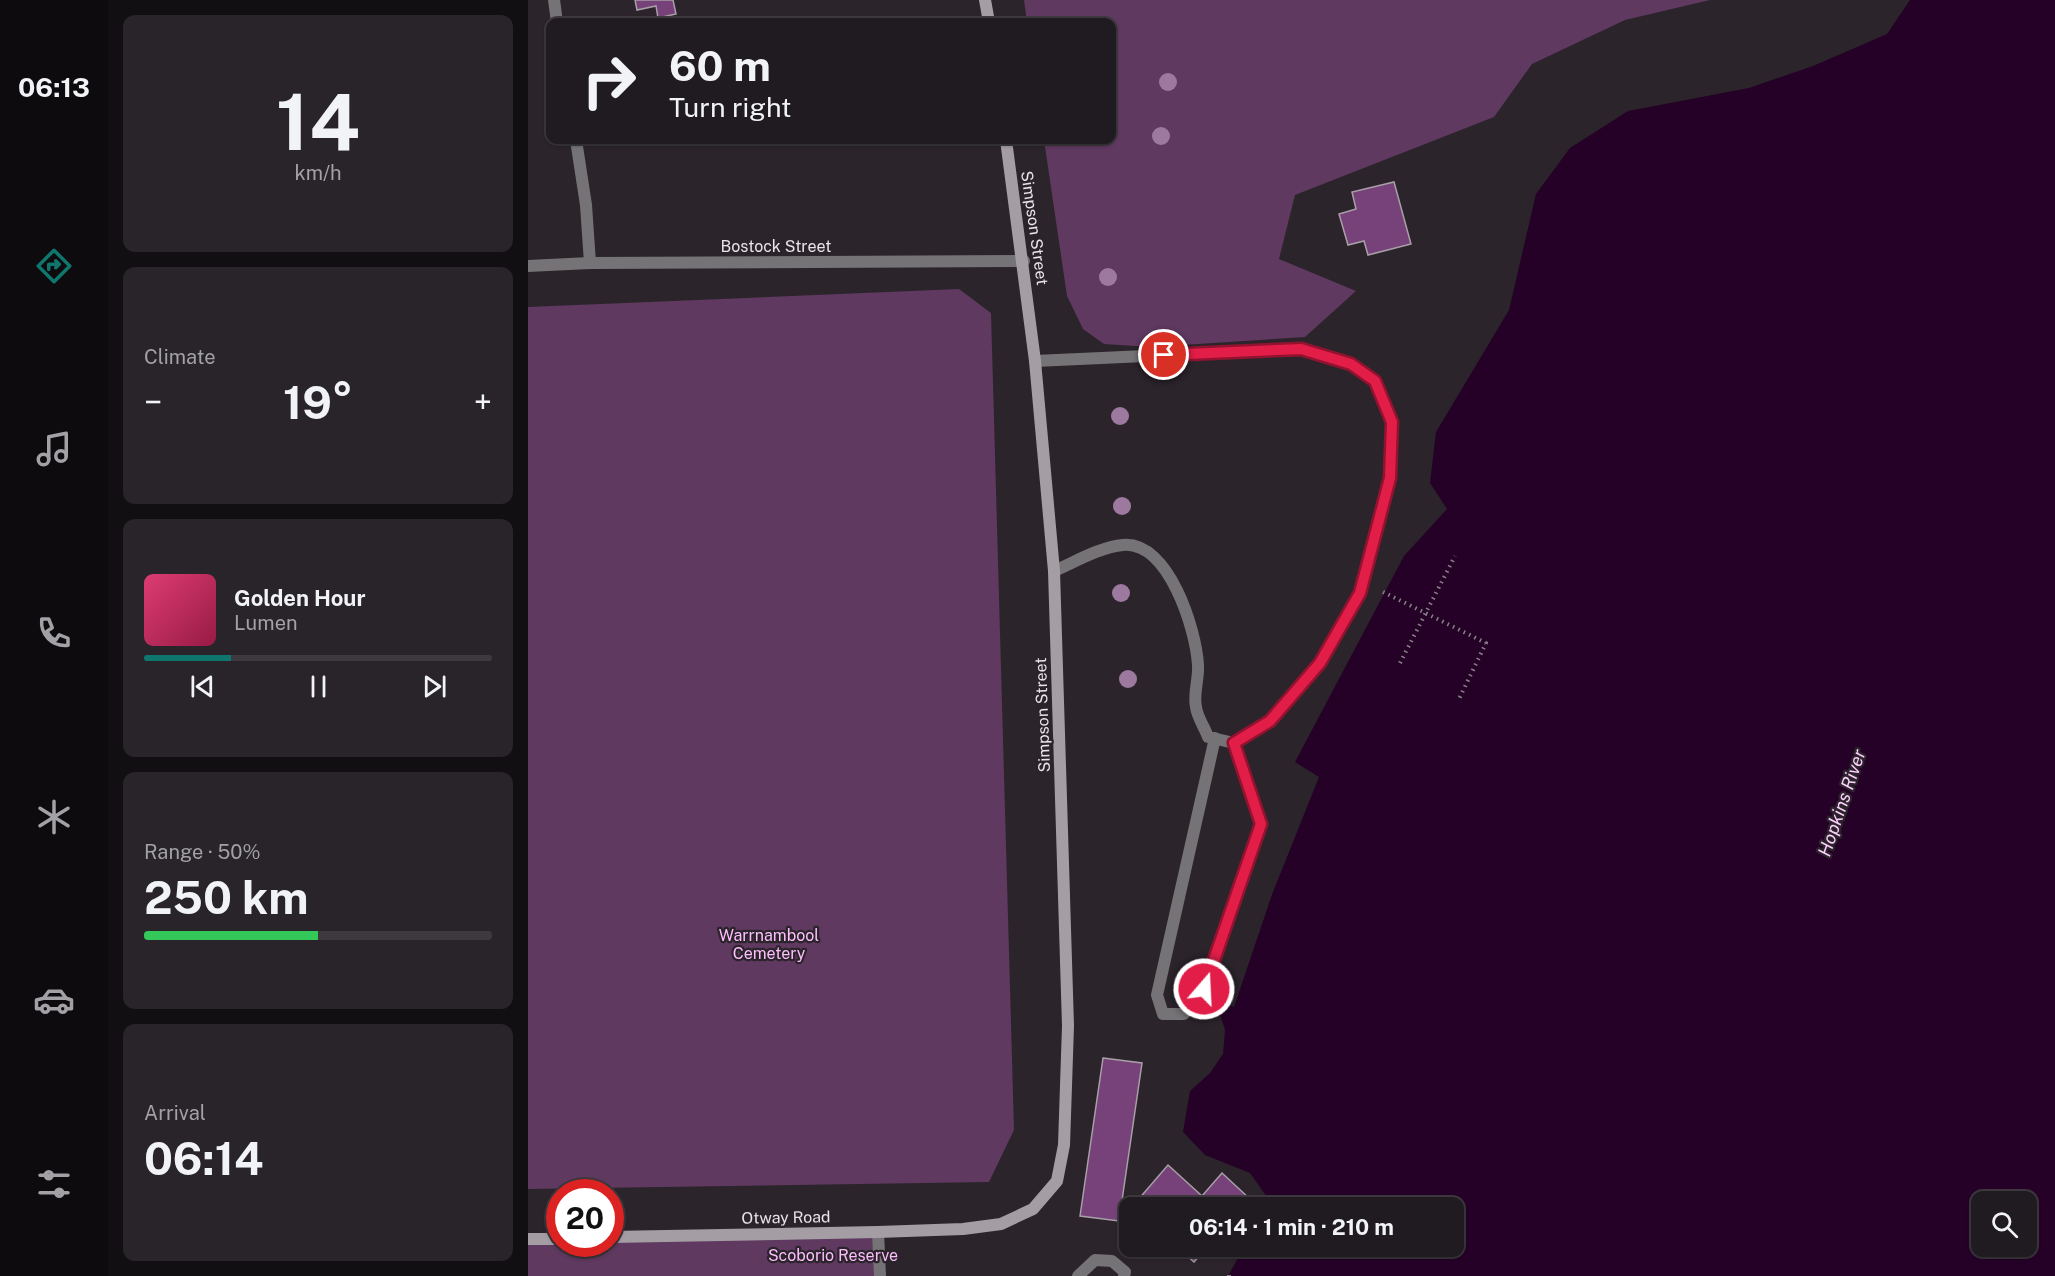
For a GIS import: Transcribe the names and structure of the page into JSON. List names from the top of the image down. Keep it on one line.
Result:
{"streets":{"street":["Simpson Street","Bostock Street","Otway Road"]},"crossings":[["Simpson Street","Bostock Street"],["Simpson Street","Otway Road"]],"water":["Hopkins River"],"parks":["Warrnambool Cemetery","Scoborio Reserve"],"page":{"tabs":"06:13","tile":[["14","km/h"],"Climate",["Range · 50%","250 km"],["Arrival","06:14"]],"turn":["60 m","Turn right"],"heat":["−","19°","+"],"song":["Golden Hour","Lumen"],"limit":"20","trip":"06:14 · 1 min · 210 m"}}
